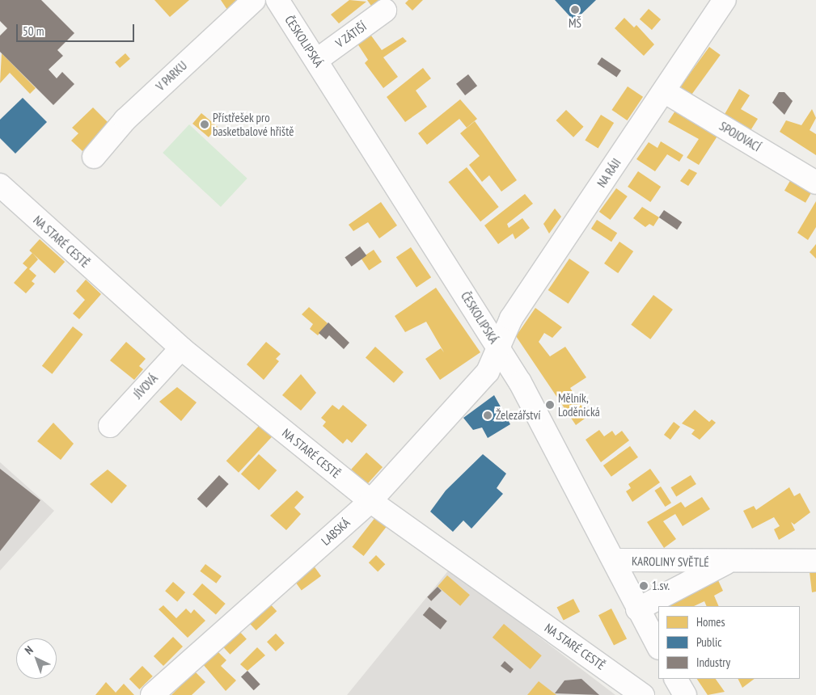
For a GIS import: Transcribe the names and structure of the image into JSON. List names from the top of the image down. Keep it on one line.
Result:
{"streets":{"street":["V ZÁTIŠÍ","ČESKOLIPSKÁ","V PARKU","SPOJOVACÍ","NA RÁJI","NA STARÉ CESTĚ","JÍVOVÁ","LABSKÁ","KAROLINY SVĚTLÉ"]},"crossings":[["V ZÁTIŠÍ","ČESKOLIPSKÁ"],["ČESKOLIPSKÁ","NA RÁJI"],["ČESKOLIPSKÁ","LABSKÁ"],["ČESKOLIPSKÁ","KAROLINY SVĚTLÉ"],["SPOJOVACÍ","NA RÁJI"],["NA RÁJI","LABSKÁ"],["NA STARÉ CESTĚ","JÍVOVÁ"],["NA STARÉ CESTĚ","LABSKÁ"]],"places":["MŠ","Přístřešek pro basketbalové hřiště","Mělník, Loděnická","Železářství","1.sv."],"legend":["Homes","Public","Industry"],"scale_bar":"50 m","north":"top left"}
